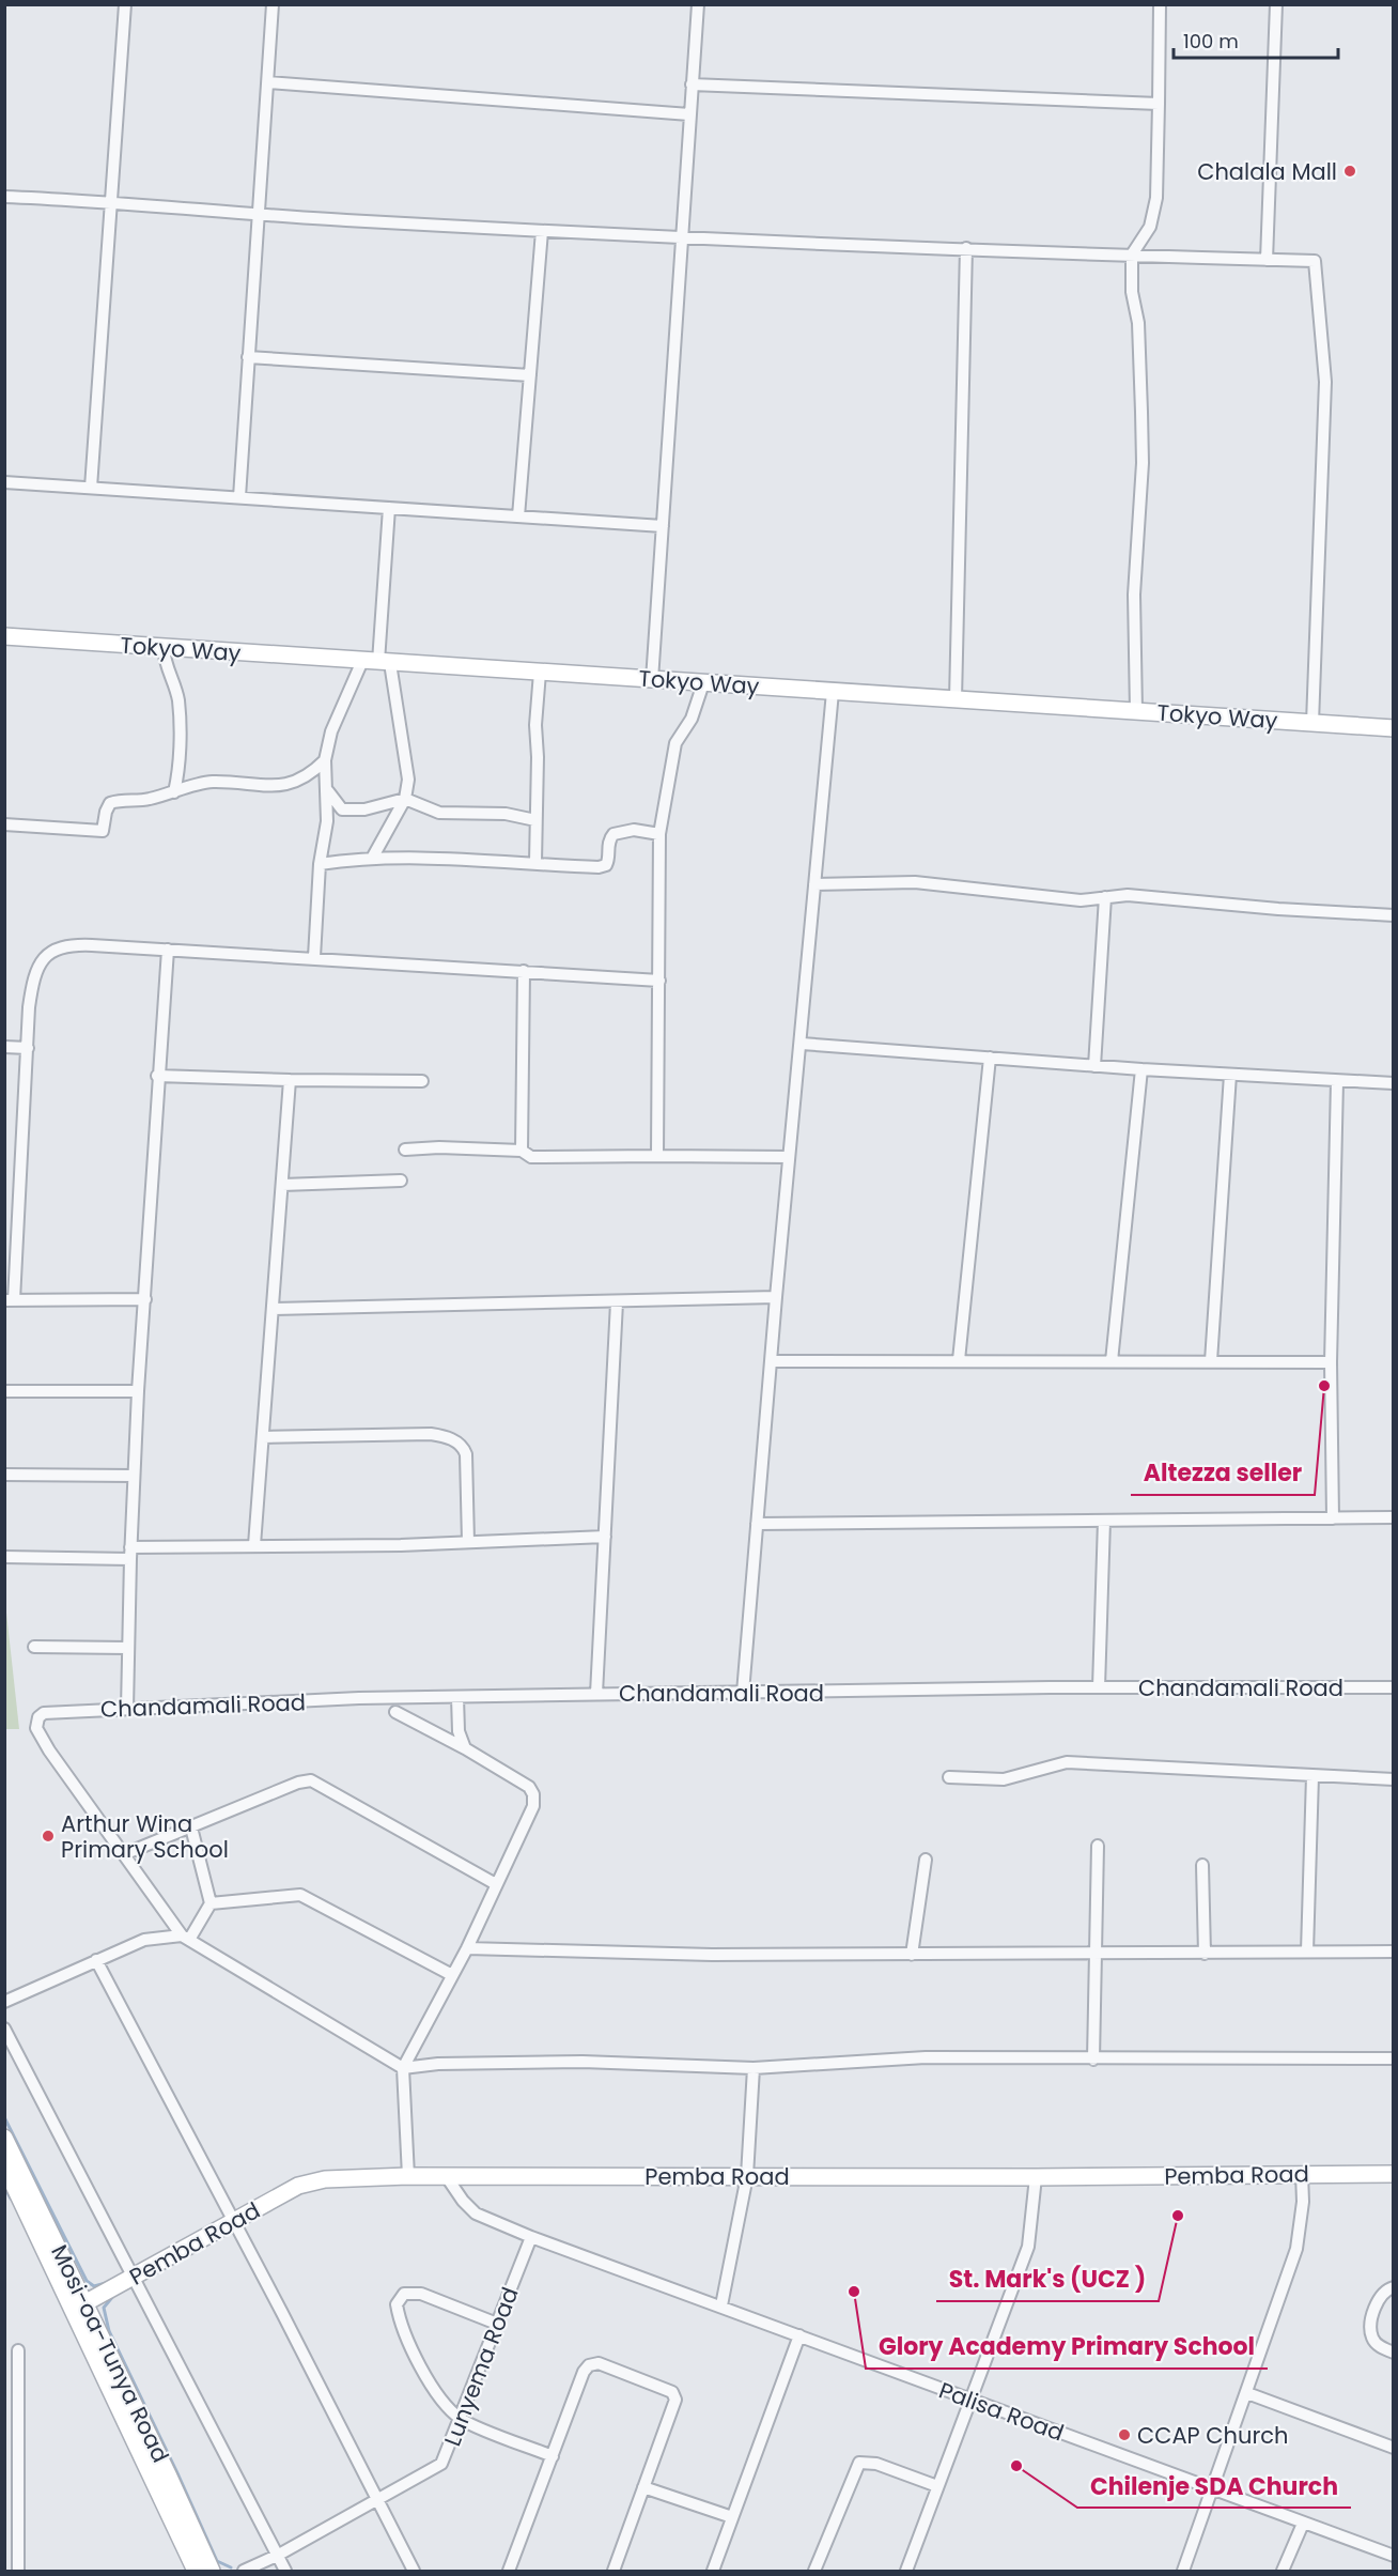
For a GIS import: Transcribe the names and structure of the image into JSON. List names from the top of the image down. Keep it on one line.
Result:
{"streets":{"main road":["Tokyo Way","Pemba Road","Mosi-oa-Tunya Road"],"street":["Chandamali Road","Lunyema Road","Palisa Road"]},"crossings":[["Pemba Road","Mosi-oa-Tunya Road"],["Pemba Road","Palisa Road"],["Lunyema Road","Palisa Road"]],"places":["Chalala Mall","Altezza seller","Arthur Wina Primary School","St. Mark's (UCZ )","Glory Academy Primary School","CCAP Church","Chilenje SDA Church"],"scale_bar":"100 m"}
